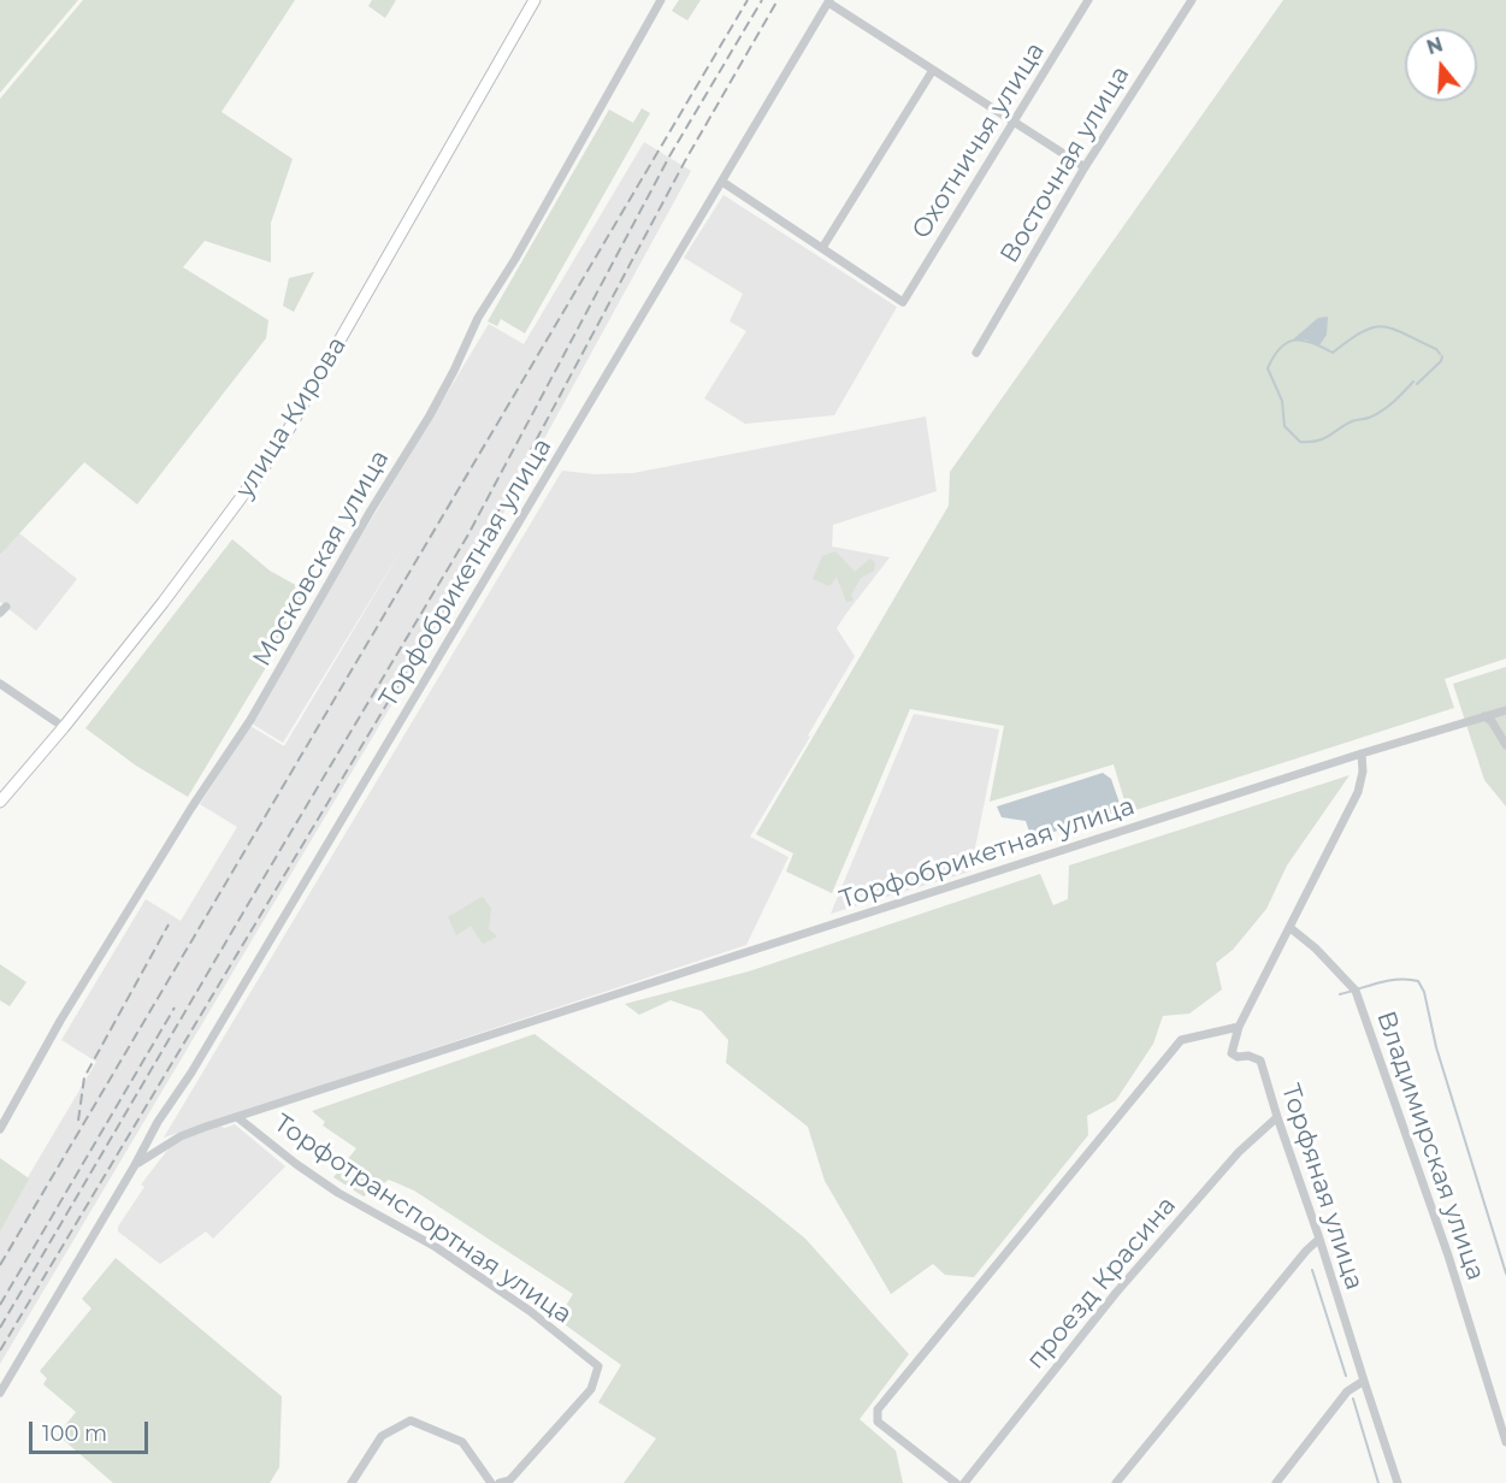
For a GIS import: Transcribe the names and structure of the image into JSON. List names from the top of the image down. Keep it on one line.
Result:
{"streets":{"street":["Охотничья улица","Восточная улица","улица Кирова","Московская улица","Торфобрикетная улица","Владимирская улица","Торфяная улица","Торфотранспортная улица","проезд Красина"]},"crossings":[["Торфобрикетная улица","Торфотранспортная улица"],["Торфяная улица","проезд Красина"]],"scale_bar":"100 m","north":"top"}
